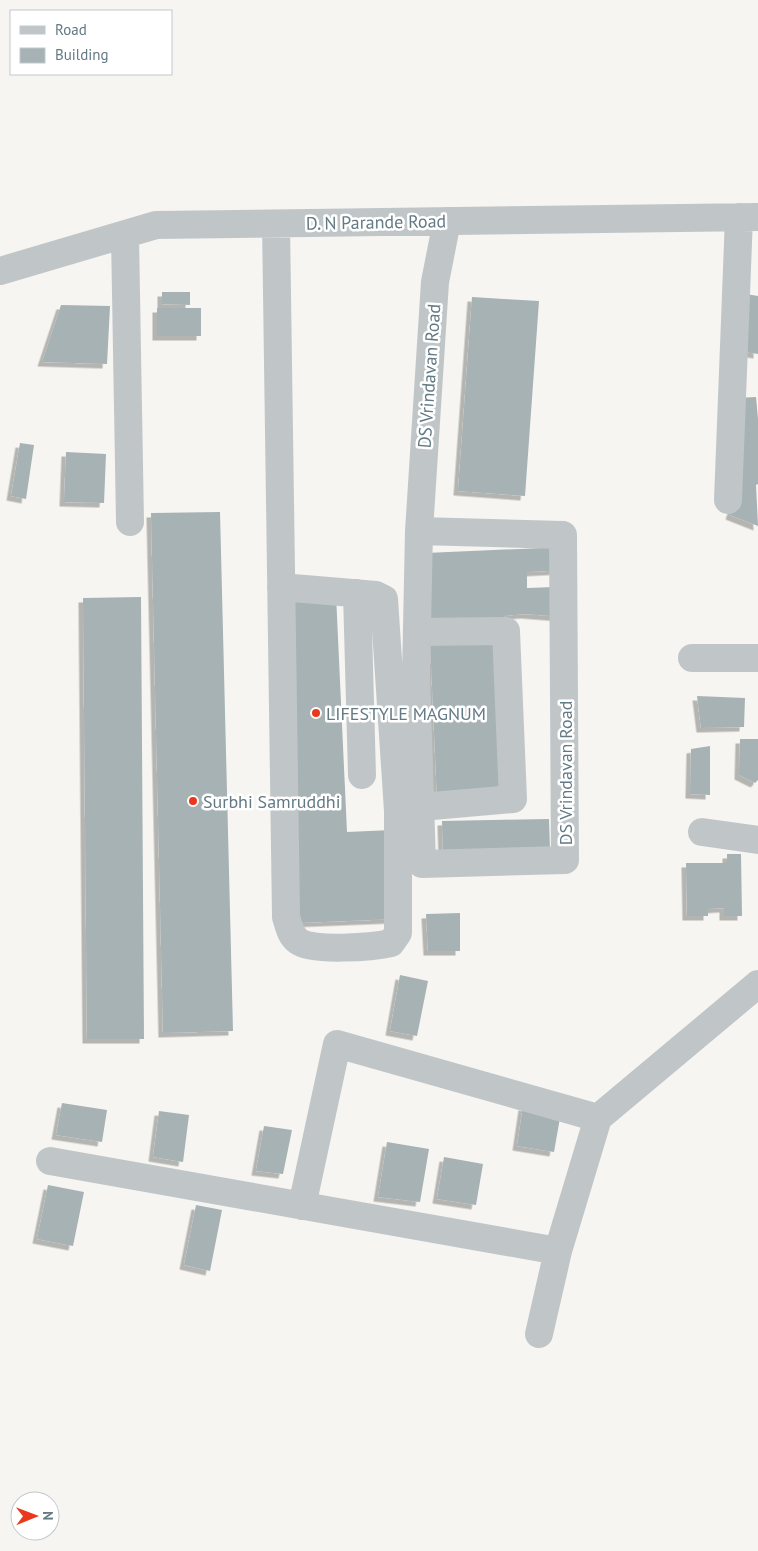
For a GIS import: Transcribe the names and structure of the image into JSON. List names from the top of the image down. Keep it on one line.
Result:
{"streets":{"street":["D. N Parande Road","DS Vrindavan Road"]},"crossings":[["D. N Parande Road","DS Vrindavan Road"]],"places":["LIFESTYLE MAGNUM","Surbhi Samruddhi"],"legend":["Road","Building"],"north":"right"}
